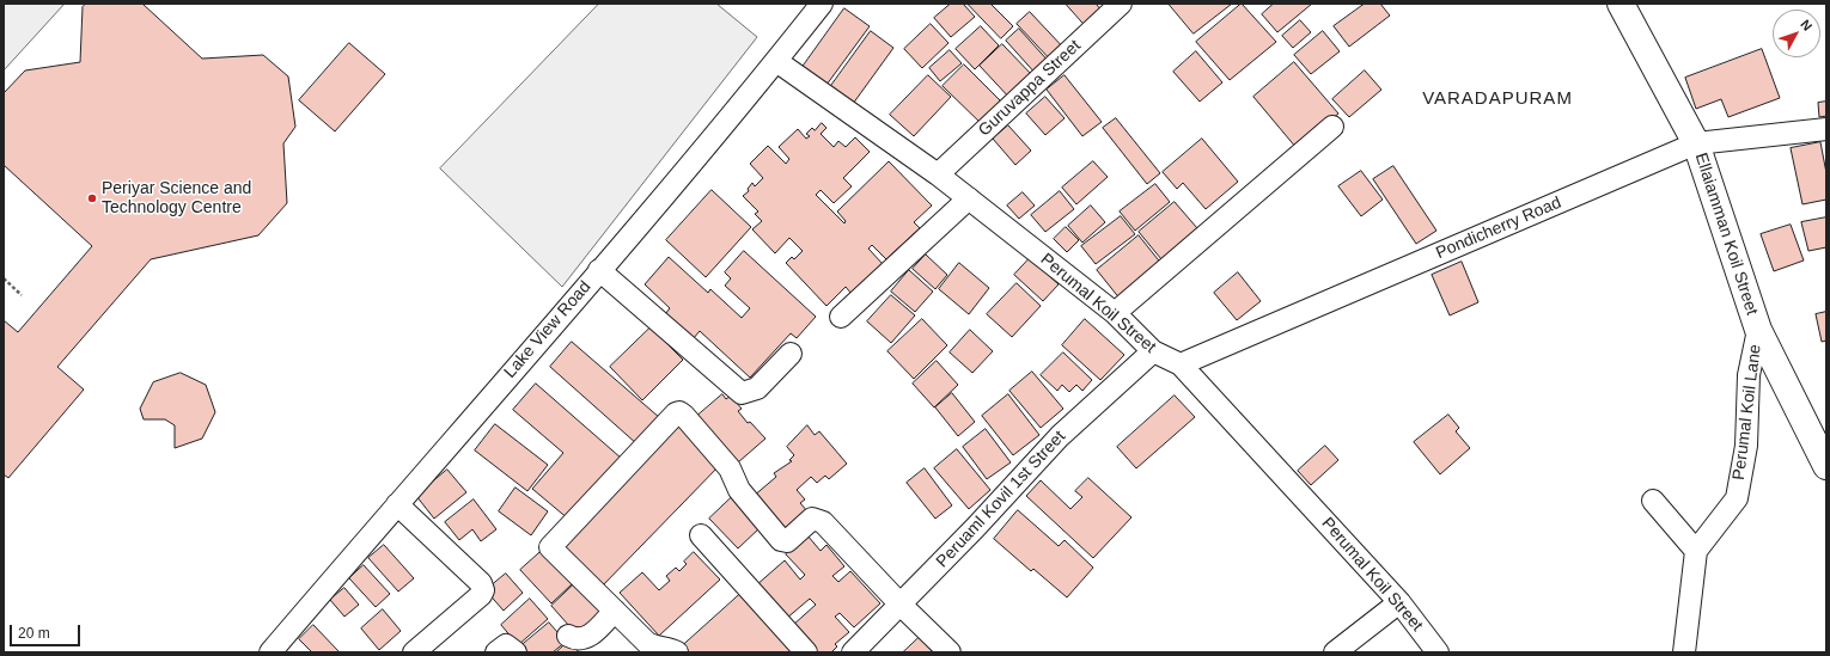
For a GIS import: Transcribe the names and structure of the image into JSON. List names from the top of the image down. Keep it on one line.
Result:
{"streets":{"street":["Guruvappa Street","Pondicherry Road","Ellaiamman Koil Street","Perumal Koil Street","Lake View Road","Perumal Koil Lane","Peruaml Kovil 1st Street"]},"crossings":[["Guruvappa Street","Perumal Koil Street"],["Pondicherry Road","Ellaiamman Koil Street"],["Pondicherry Road","Perumal Koil Street"],["Ellaiamman Koil Street","Perumal Koil Lane"],["Perumal Koil Street","Lake View Road"],["Perumal Koil Street","Peruaml Kovil 1st Street"]],"districts":["VARADAPURAM"],"places":["Periyar Science and Technology Centre"],"scale_bar":"20 m","north":"top right"}
